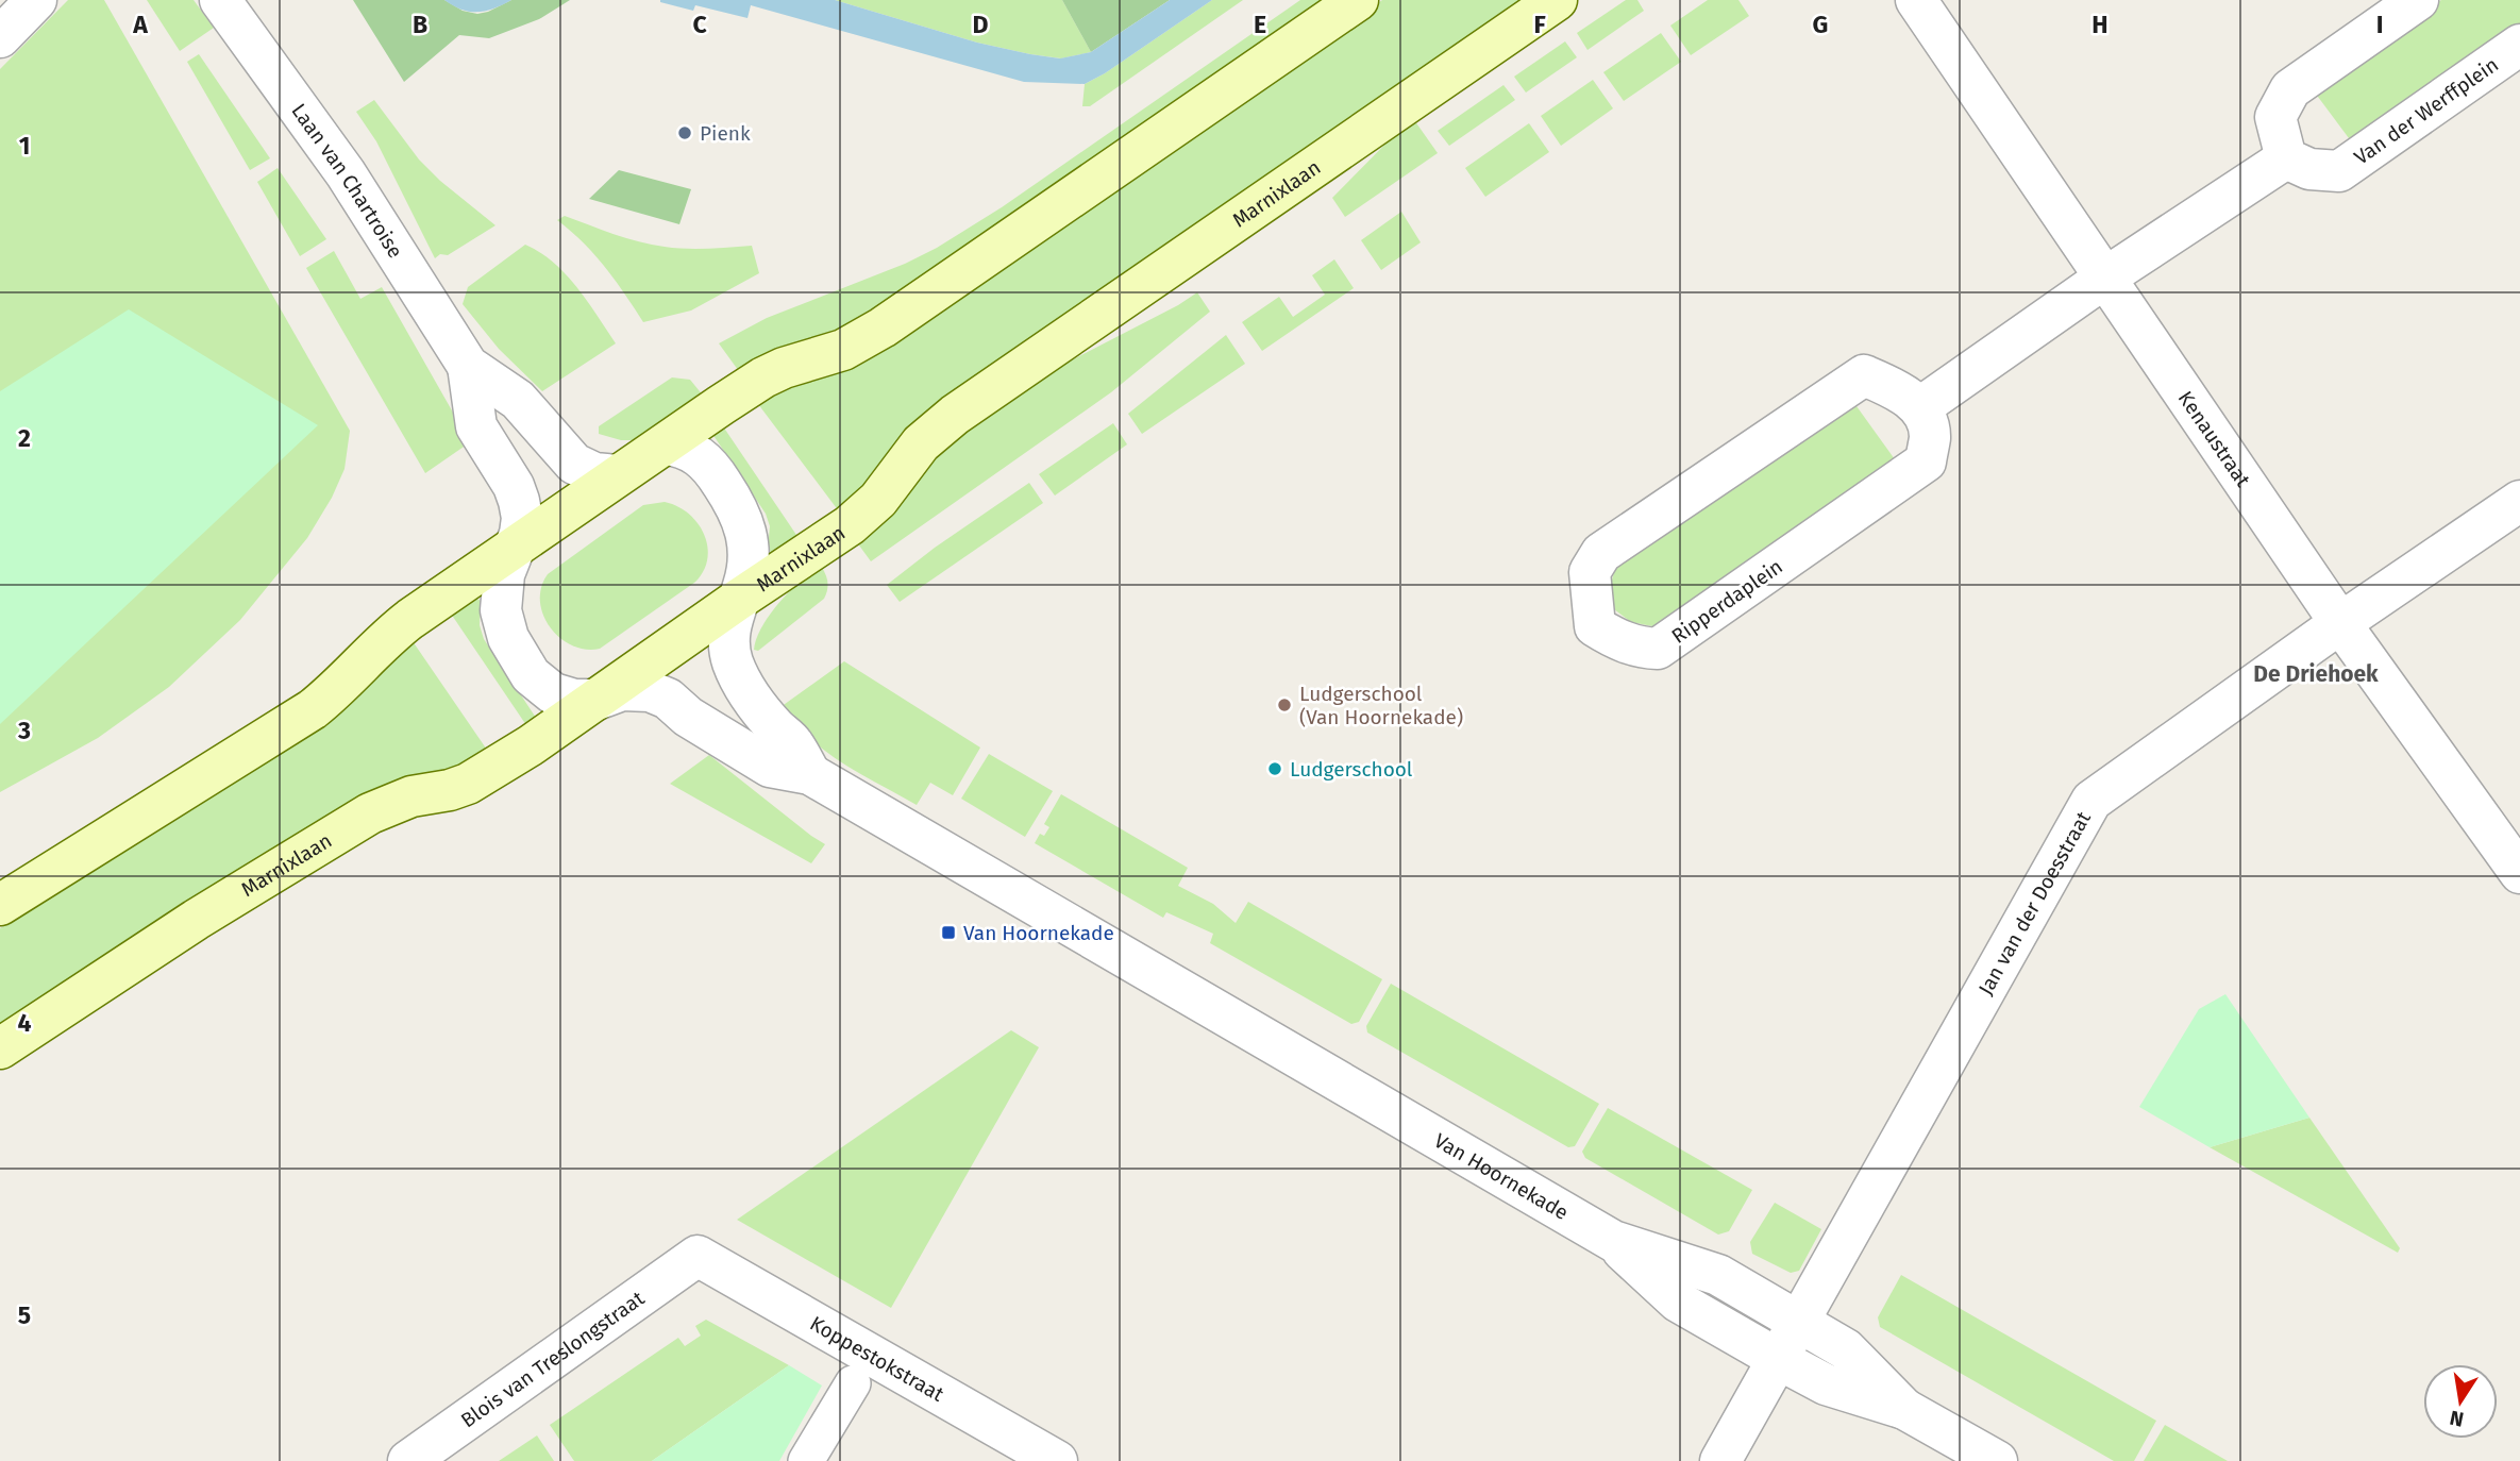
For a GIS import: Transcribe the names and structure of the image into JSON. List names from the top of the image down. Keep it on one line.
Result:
{"streets":{"main road":["Marnixlaan"],"street":["Van der Werffplein","Laan van Chartroise","Kenaustraat","Ripperdaplein","Jan van der Doesstraat","Van Hoornekade","Blois van Treslongstraat","Koppestokstraat"]},"crossings":[["Laan van Chartroise","Marnixlaan"],["Laan van Chartroise","Van Hoornekade"],["Marnixlaan","Van Hoornekade"],["Kenaustraat","Jan van der Doesstraat"],["Jan van der Doesstraat","Van Hoornekade"],["Blois van Treslongstraat","Koppestokstraat"]],"districts":["De Driehoek"],"places":{"other":["Pienk","Ludgerschool (Van Hoornekade)","Ludgerschool"],"transit":["Van Hoornekade"]},"north":"bottom","grid":{"columns":["A","B","C","D","E","F","G","H","I"],"rows":["1","2","3","4","5"]}}
